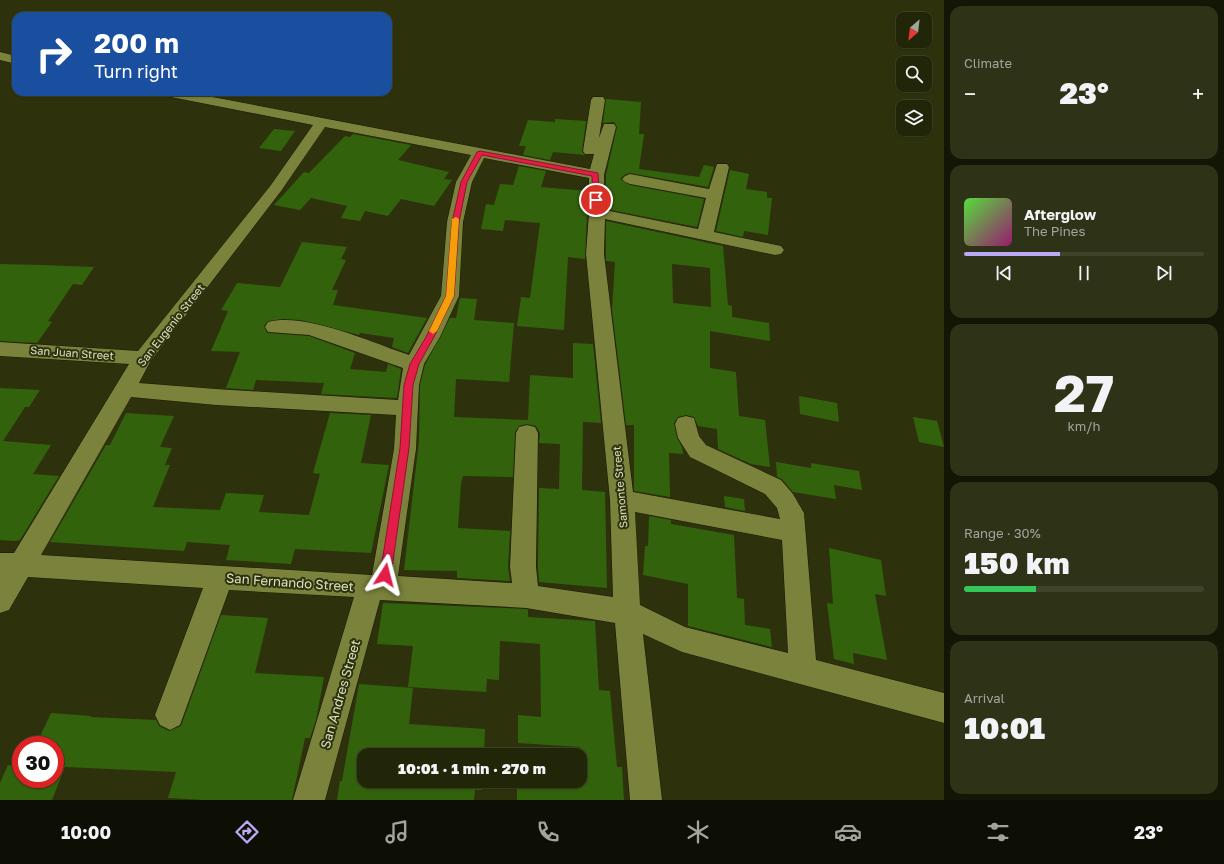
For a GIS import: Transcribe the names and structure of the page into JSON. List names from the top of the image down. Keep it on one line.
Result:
{"streets":{"street":["San Eugenio Street","San Juan Street","Samonte Street","San Fernando Street","San Andres Street"]},"crossings":[["San Eugenio Street","San Juan Street"],["San Eugenio Street","San Fernando Street"],["Samonte Street","San Fernando Street"],["San Fernando Street","San Andres Street"]],"north":"bottom left","page":{"tile":["Climate",["27","km/h"],["Range · 30%","150 km"],["Arrival","10:01"]],"turn":["200 m","Turn right"],"heat":["−","23°","+"],"song":["Afterglow","The Pines"],"limit":"30","trip":"10:01 · 1 min · 270 m","tabs":["10:00","23°"]}}
